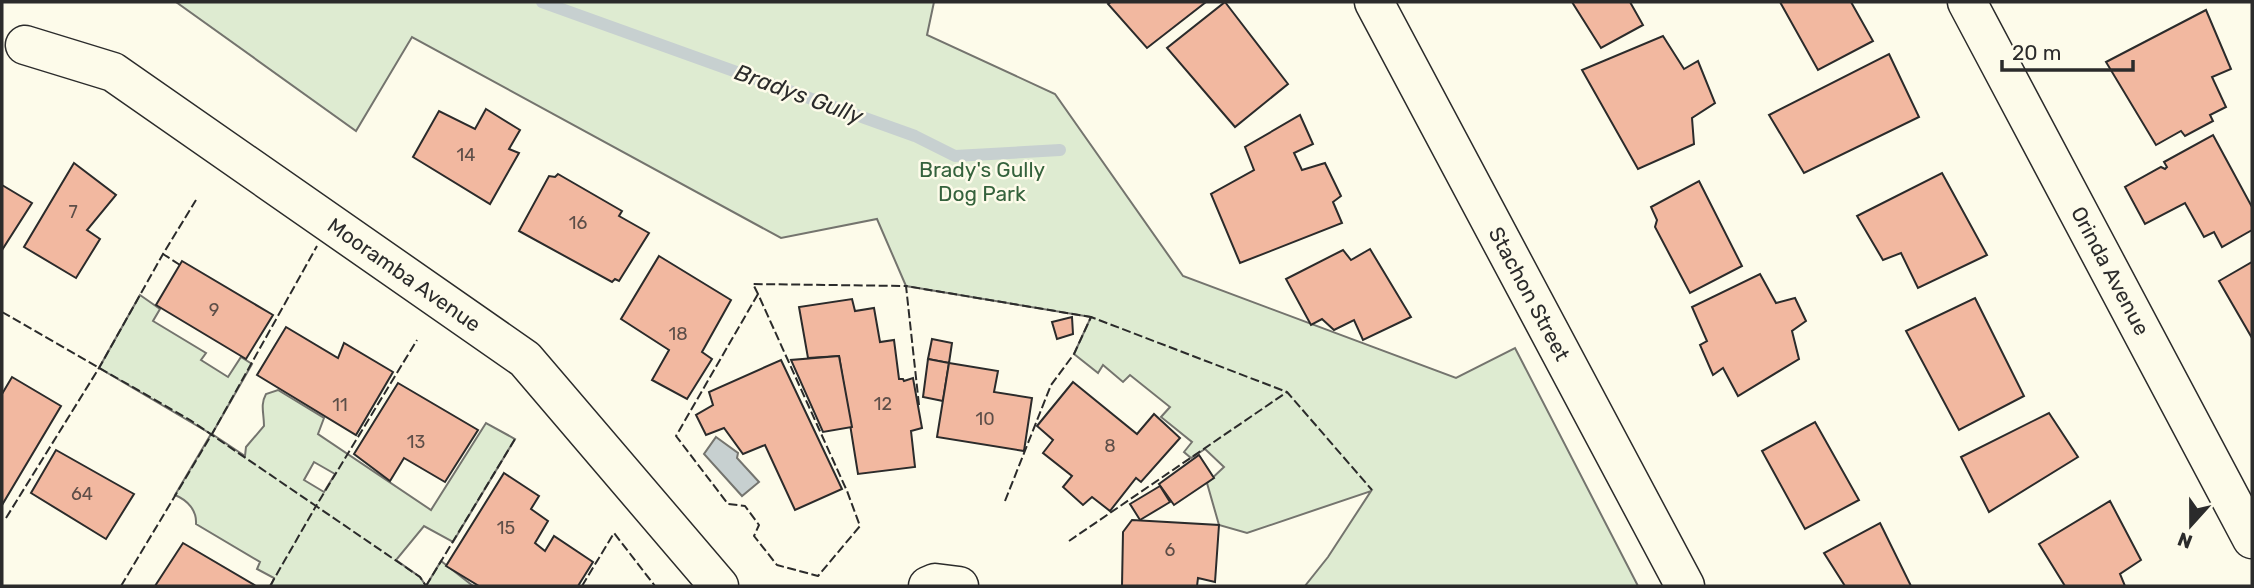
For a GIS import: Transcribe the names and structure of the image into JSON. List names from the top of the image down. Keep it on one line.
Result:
{"streets":{"street":["Orinda Avenue","Mooramba Avenue","Stachon Street"]},"water":["Bradys Gully"],"parks":["Brady's Gully Dog Park"],"house_numbers":["14","7","16","9","18","12","11","10","13","8","64","15","6"],"scale_bar":"20 m","north":"bottom"}
